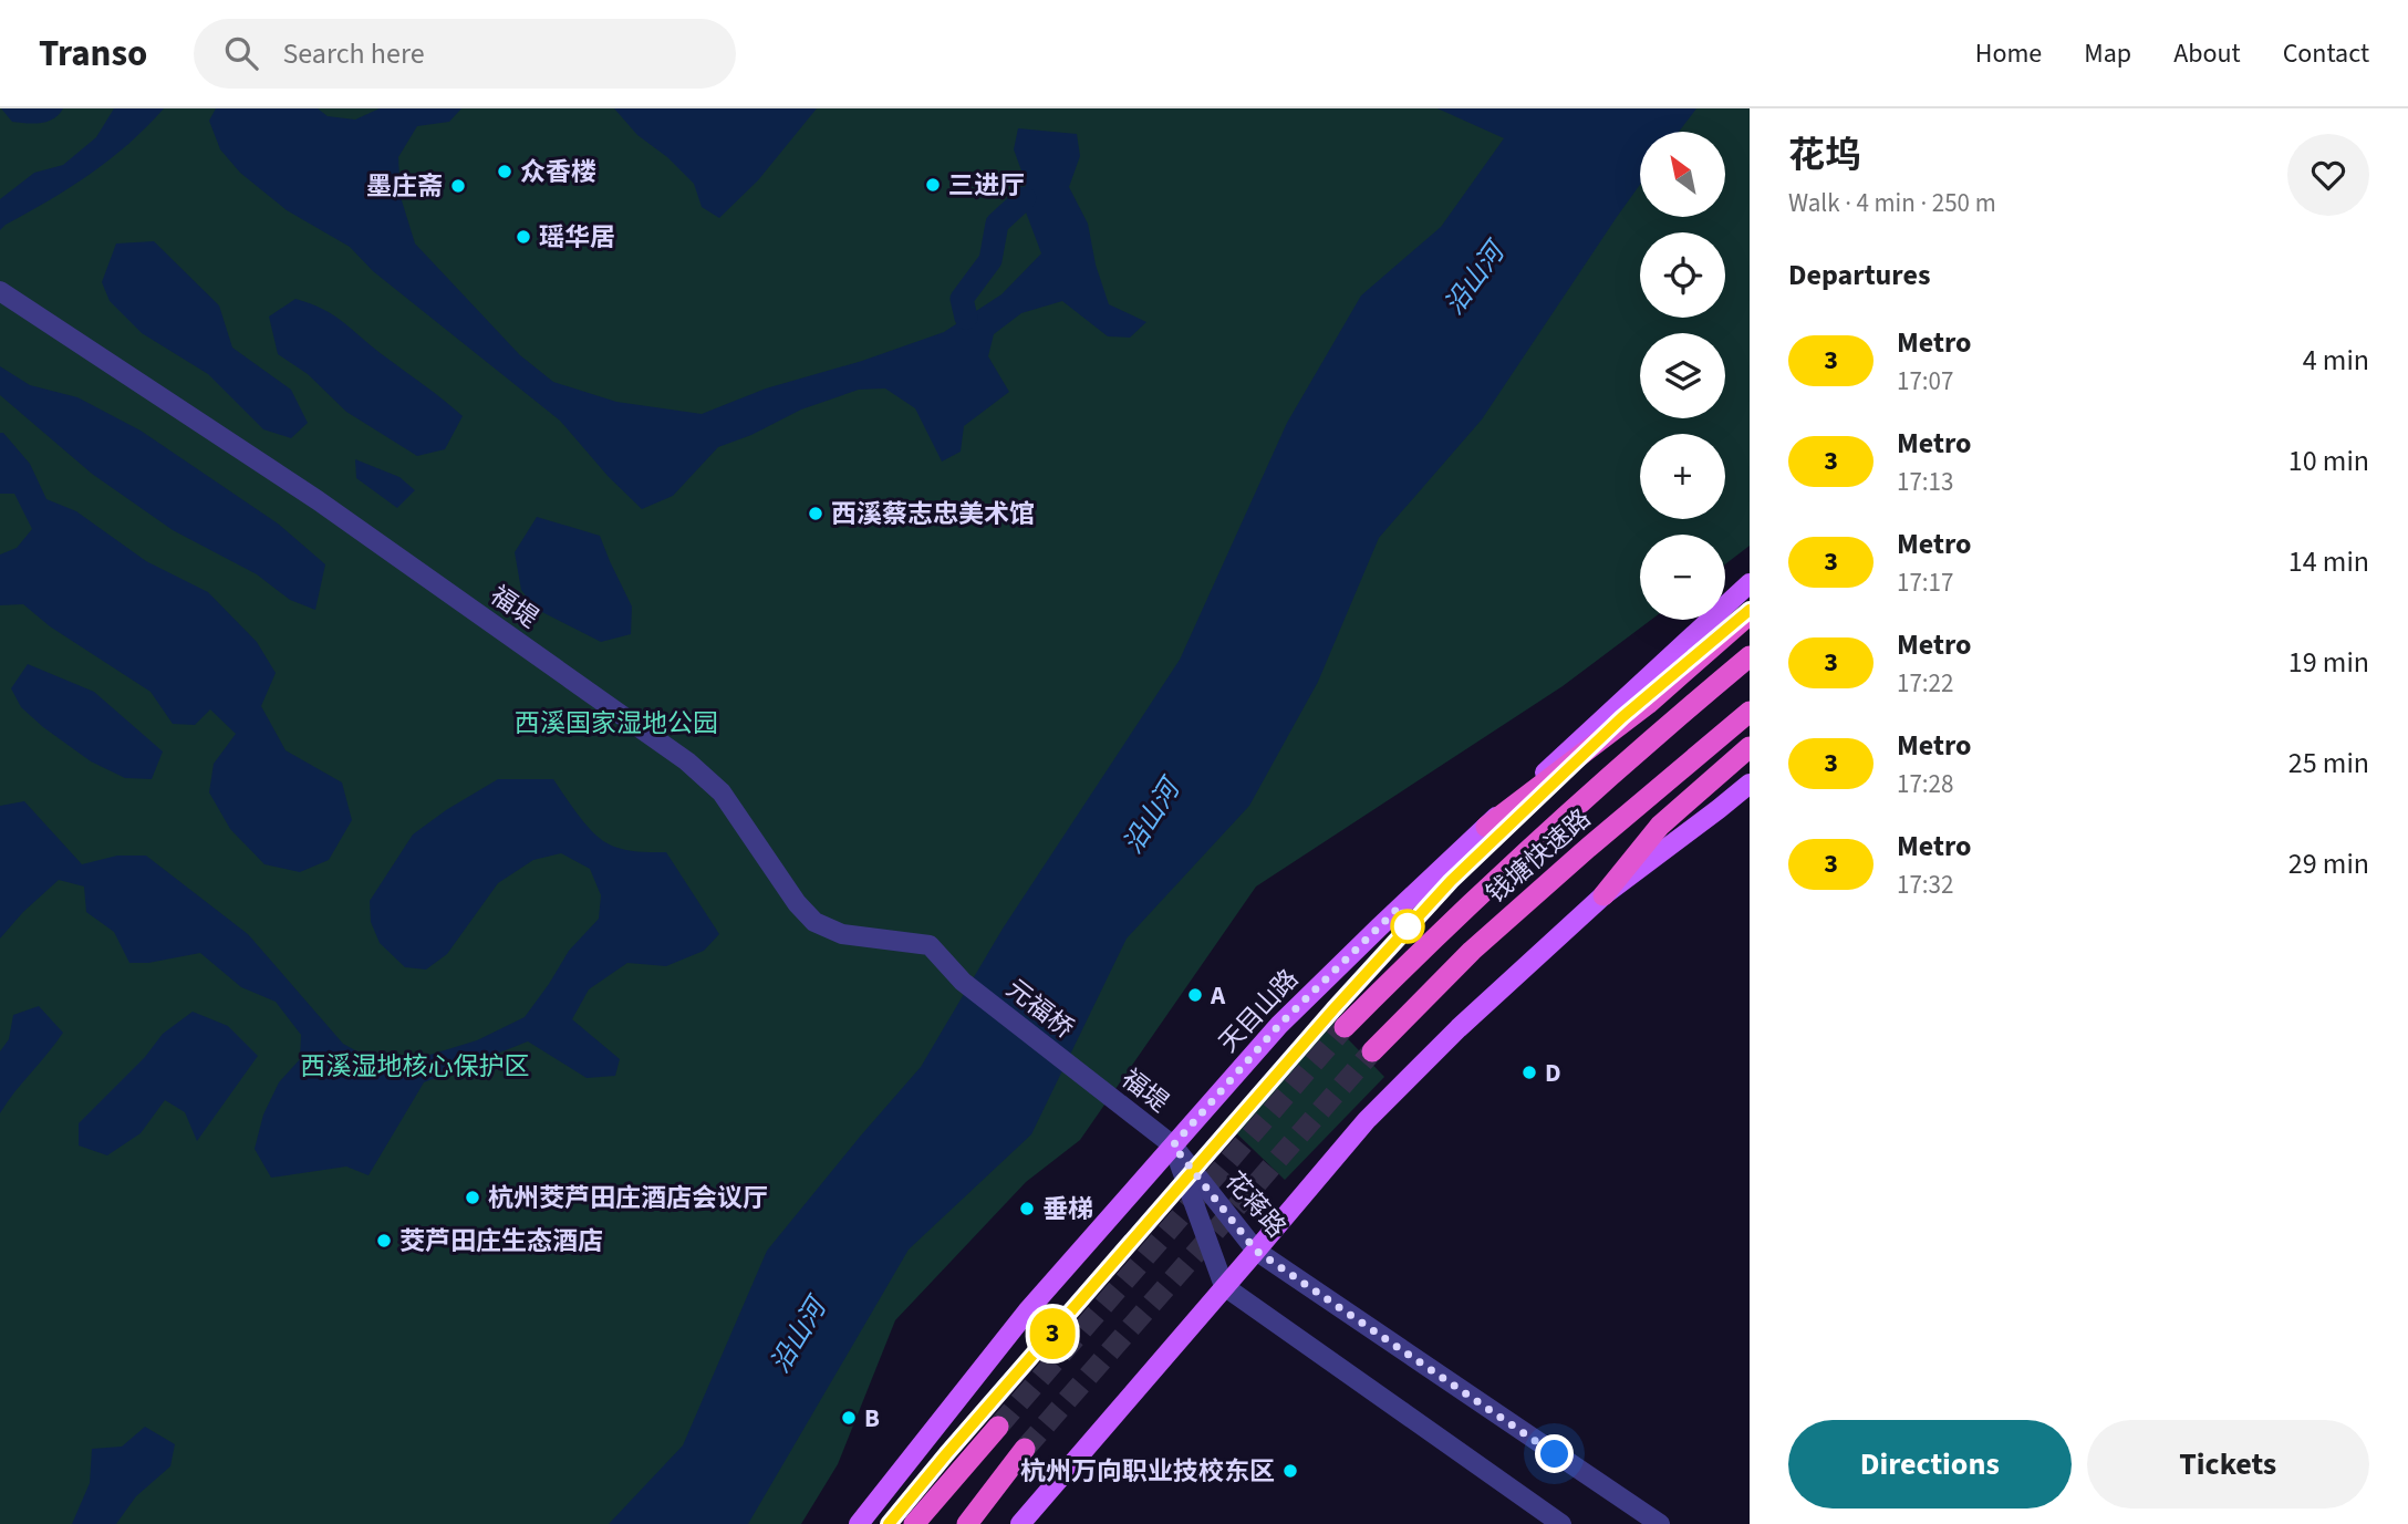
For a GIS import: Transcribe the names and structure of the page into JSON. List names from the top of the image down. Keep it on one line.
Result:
{"streets":{"highway":["钱塘快速路"],"main road":["天目山路"],"street":["福堤","元福桥","花蒋路"]},"crossings":[["福堤","元福桥"],["福堤","天目山路"],["福堤","花蒋路"],["天目山路","花蒋路"]],"water":["沿山河"],"parks":["西溪国家湿地公园","西溪湿地核心保护区"],"places":["众香楼","三进厅","墨庄斋","瑶华居","西溪蔡志忠美术馆","A","D","杭州茭芦田庄酒店会议厅","垂梯","茭芦田庄生态酒店","B","杭州万向职业技校东区"],"lines":["metro line 3"],"north":"top left","page":{"header":"Transo","search":"Search here","nav":["Home","Map","About","Contact"],"on_map":"3","heading":[["花坞","Walk · 4 min · 250 m"],"Departures"],"map_buttons":["+","−"],"list":[{"mark":"3","name":"Metro","note":"17:07","value":"4 min"},{"mark":"3","name":"Metro","note":"17:13","value":"10 min"},{"mark":"3","name":"Metro","note":"17:17","value":"14 min"},{"mark":"3","name":"Metro","note":"17:22","value":"19 min"},{"mark":"3","name":"Metro","note":"17:28","value":"25 min"},{"mark":"3","name":"Metro","note":"17:32","value":"29 min"}],"buttons":["Directions","Tickets"]}}
